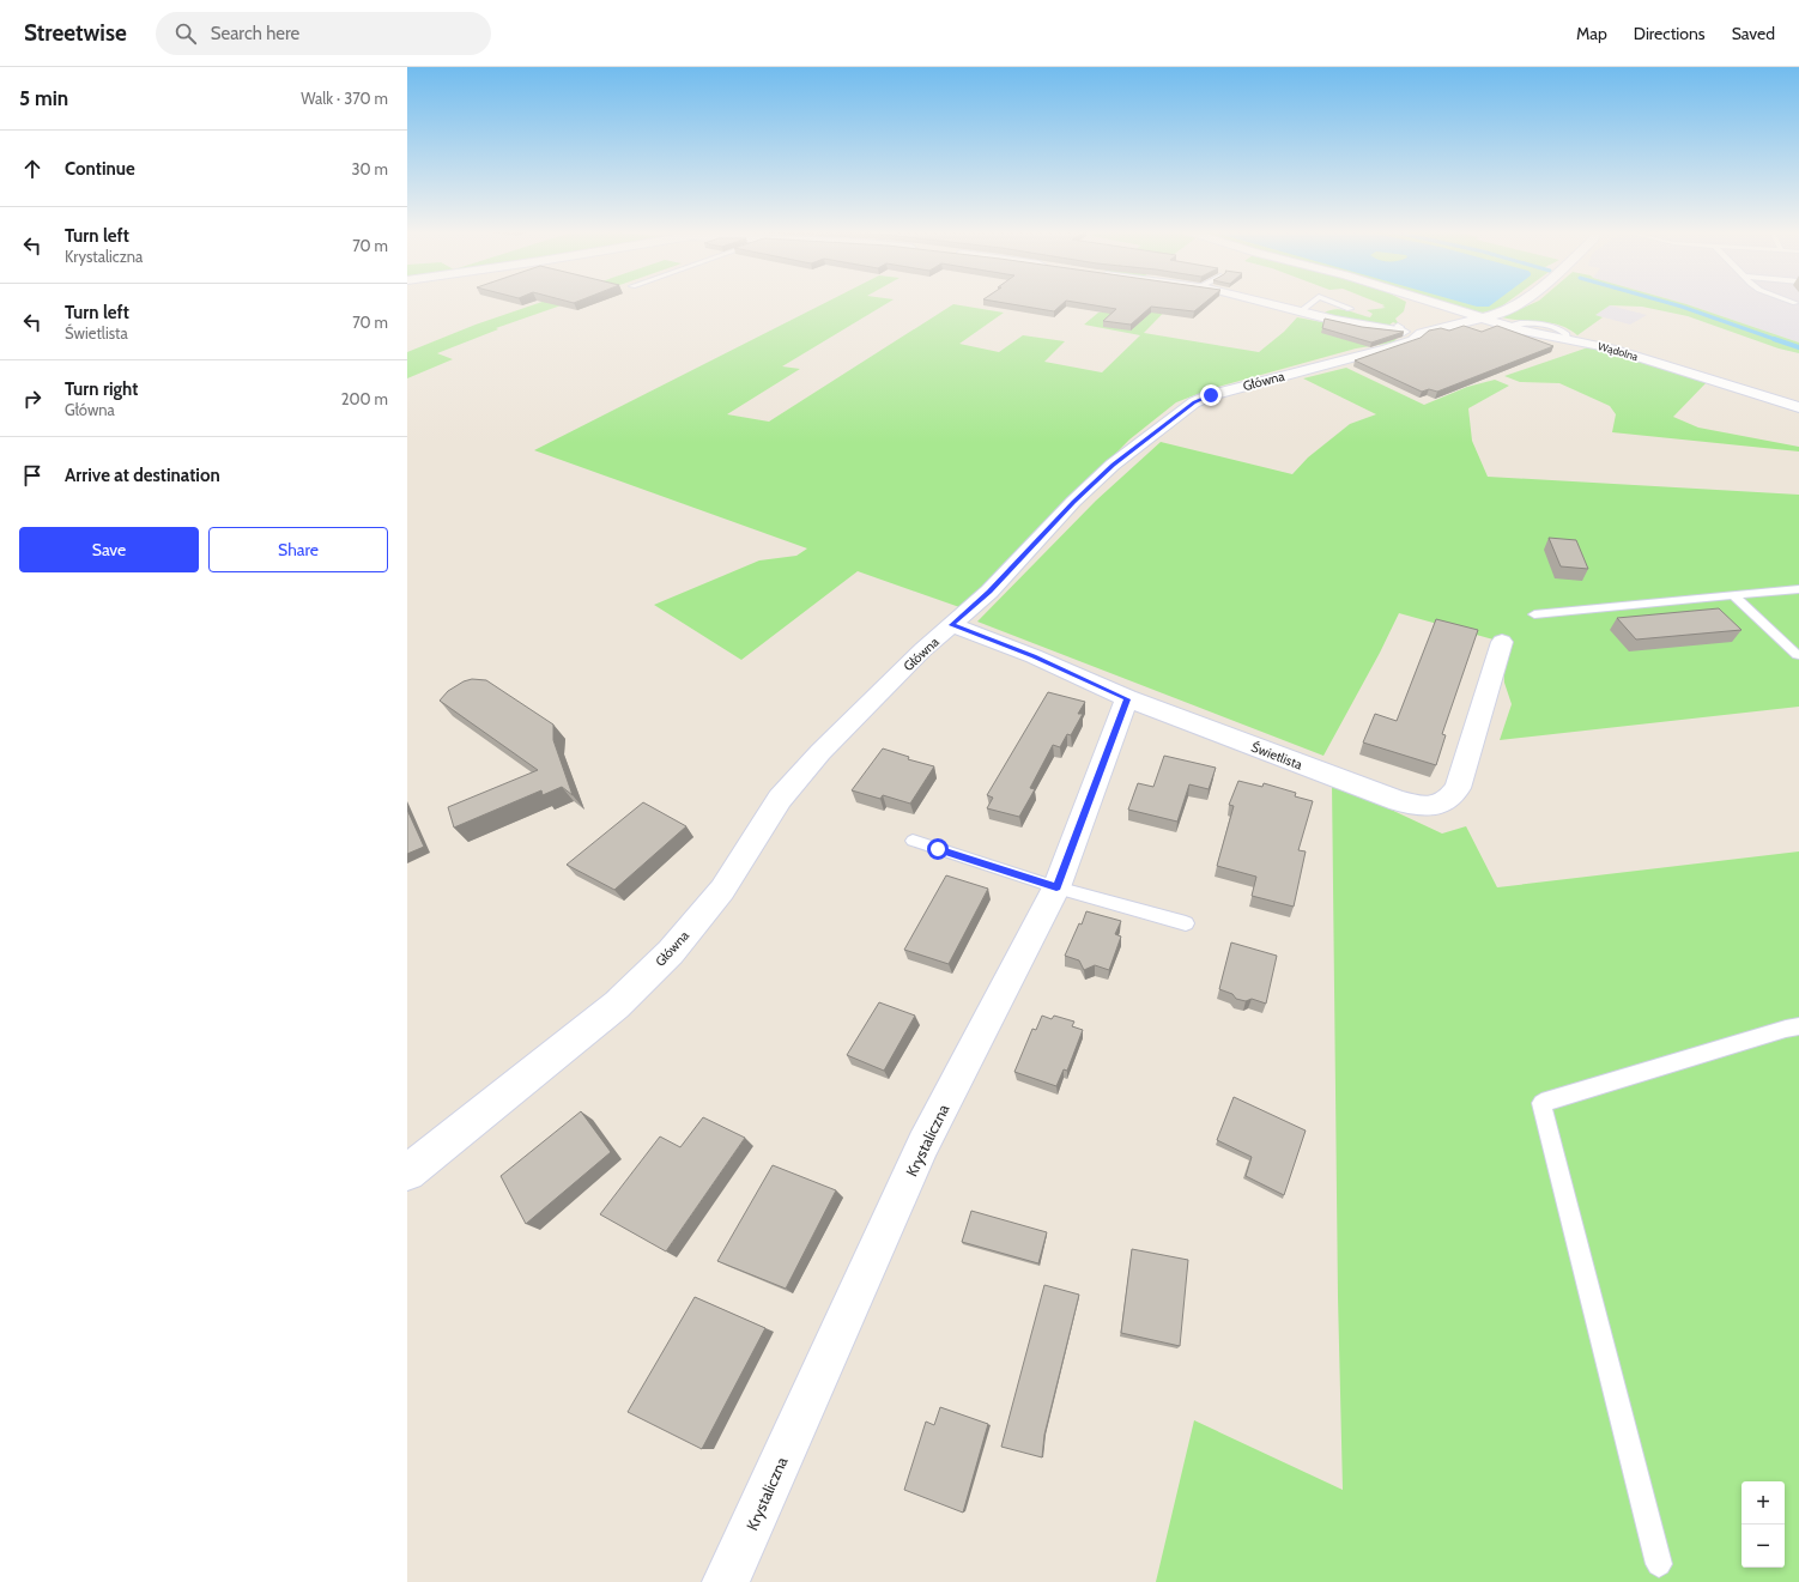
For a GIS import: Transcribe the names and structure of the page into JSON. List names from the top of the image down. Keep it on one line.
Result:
{"streets":{"street":["Wądolna","Główna","Świetlista","Krystaliczna"]},"crossings":[["Wądolna","Główna"],["Główna","Świetlista"],["Świetlista","Krystaliczna"]],"page":{"header":"Streetwise","search":"Search here","nav":["Map","Directions","Saved"],"heading":["5 min","Walk · 370 m"],"list":[["Continue","30 m"],["Turn left","Krystaliczna","70 m"],["Turn left","Świetlista","70 m"],["Turn right","Główna","200 m"],"Arrive at destination"],"buttons":["Save","Share"],"map_buttons":["+","−"]}}
